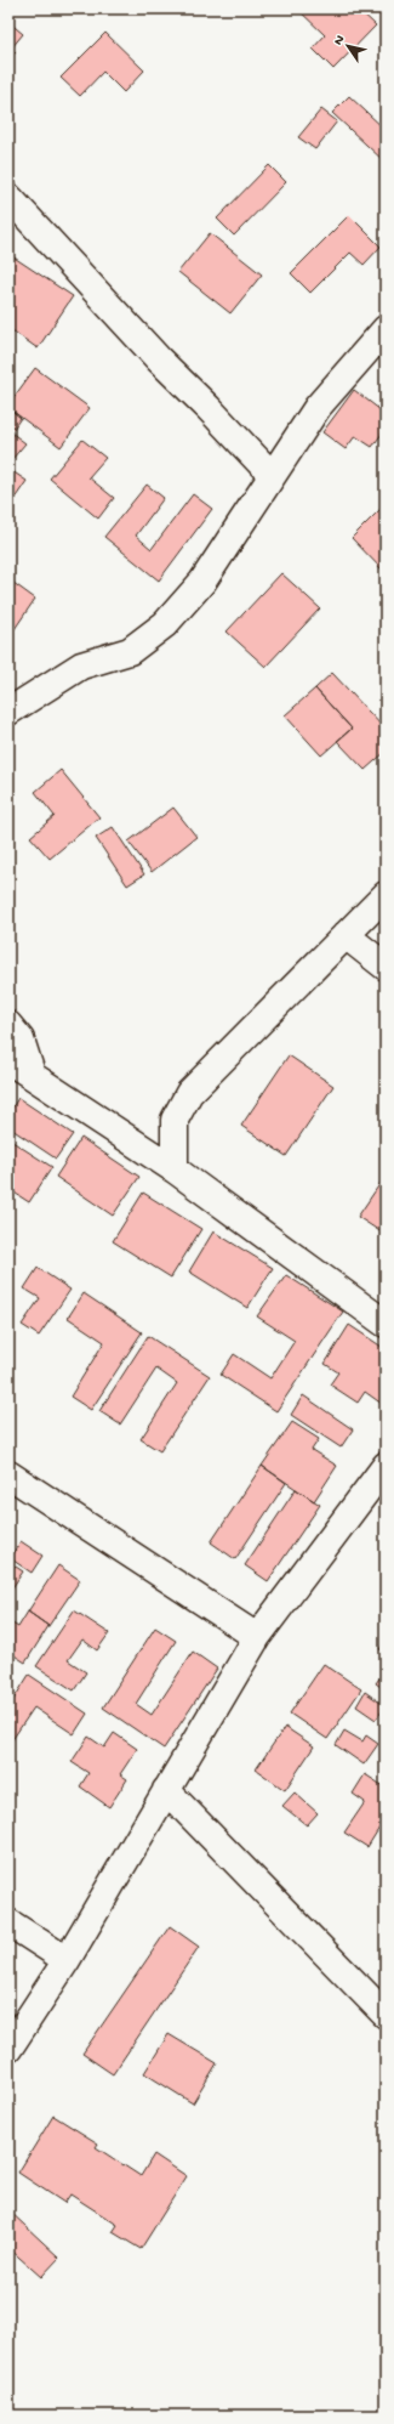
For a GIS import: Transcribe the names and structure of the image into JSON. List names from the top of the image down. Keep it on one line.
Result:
{"north":"top left"}
